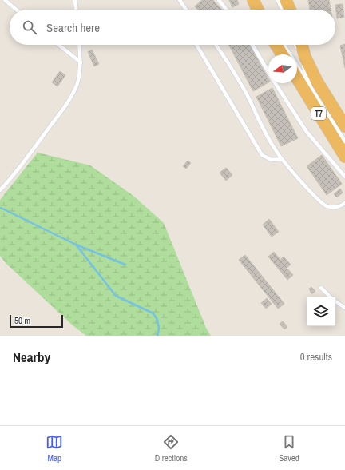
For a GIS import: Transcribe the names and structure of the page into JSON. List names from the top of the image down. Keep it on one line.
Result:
{"streets":{"highway":["T7"]},"scale_bar":"50 m","north":"left","page":{"search":"Search here","scale":"50 m","heading":["Nearby","0 results"],"nav":["Map","Directions","Saved"]}}
